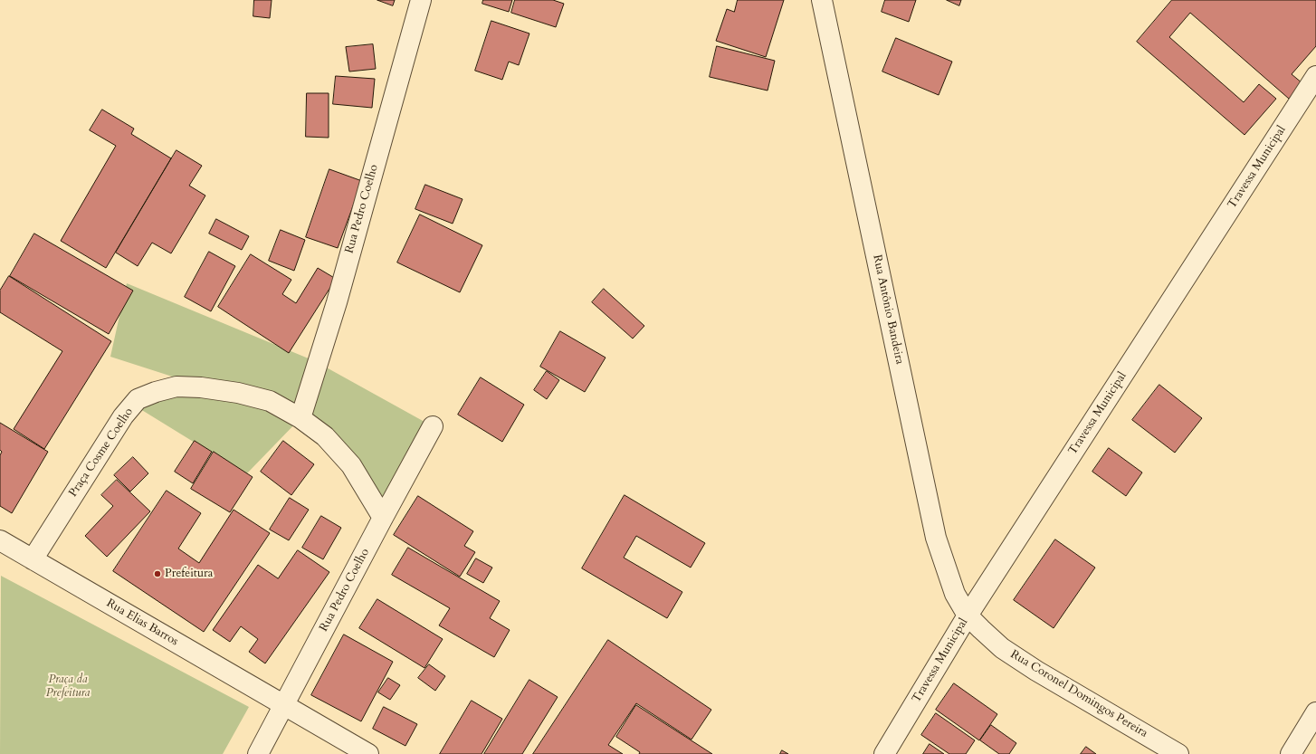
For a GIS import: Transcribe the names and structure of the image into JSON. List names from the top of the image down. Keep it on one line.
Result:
{"streets":{"street":["Travessa Municipal","Rua Pedro Coelho","Rua Antônio Bandeira","Praça Cosme Coelho","Rua Elias Barros","Rua Coronel Domingos Pereira"]},"crossings":[["Travessa Municipal","Rua Antônio Bandeira"],["Travessa Municipal","Rua Coronel Domingos Pereira"],["Rua Pedro Coelho","Praça Cosme Coelho"],["Rua Pedro Coelho","Rua Elias Barros"],["Rua Antônio Bandeira","Rua Coronel Domingos Pereira"],["Praça Cosme Coelho","Rua Elias Barros"]],"parks":["Praça da Prefeitura"],"places":["Prefeitura"]}
